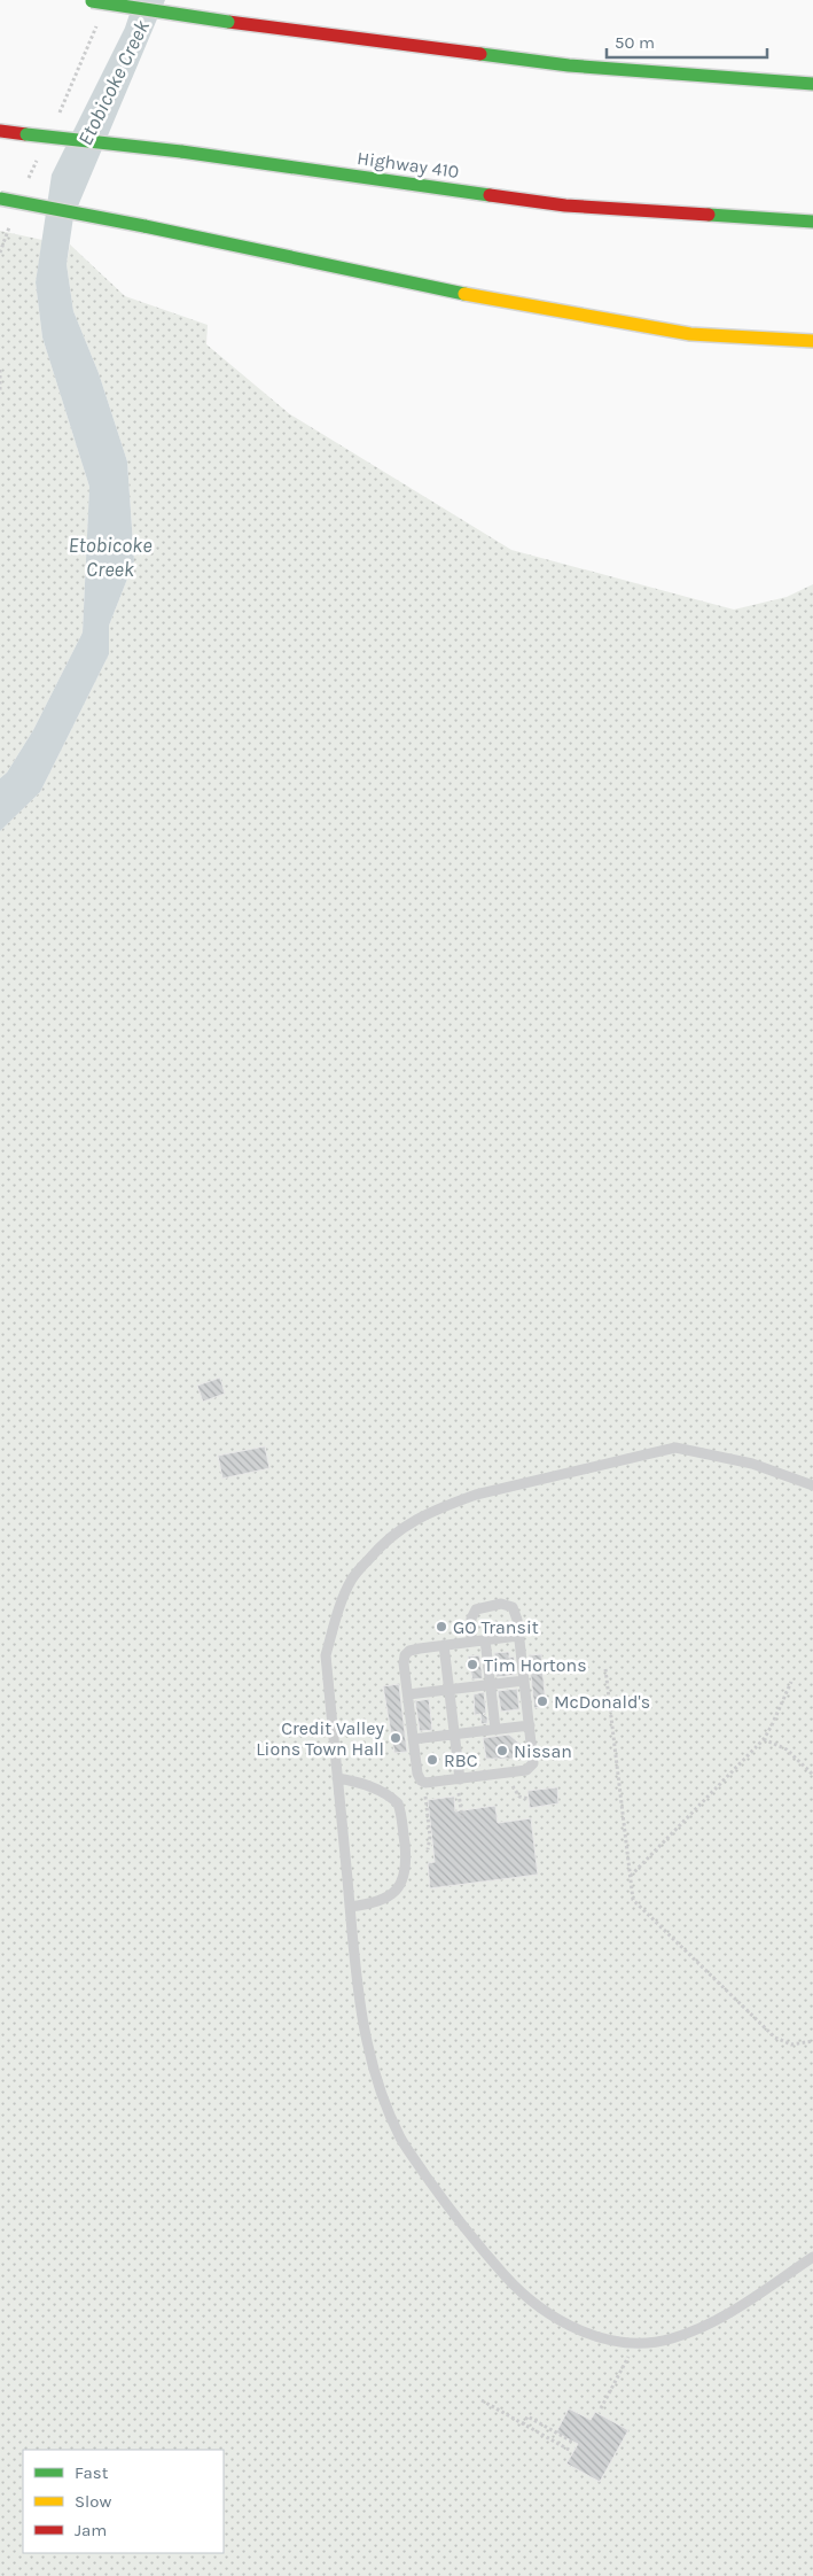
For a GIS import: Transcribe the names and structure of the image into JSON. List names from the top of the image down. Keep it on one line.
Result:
{"streets":{"highway":["Highway 410"]},"water":["Etobicoke Creek"],"places":["GO Transit","Tim Hortons","McDonald's","Credit Valley Lions Town Hall","Nissan","RBC"],"legend":["Fast","Slow","Jam"],"scale_bar":"50 m"}
